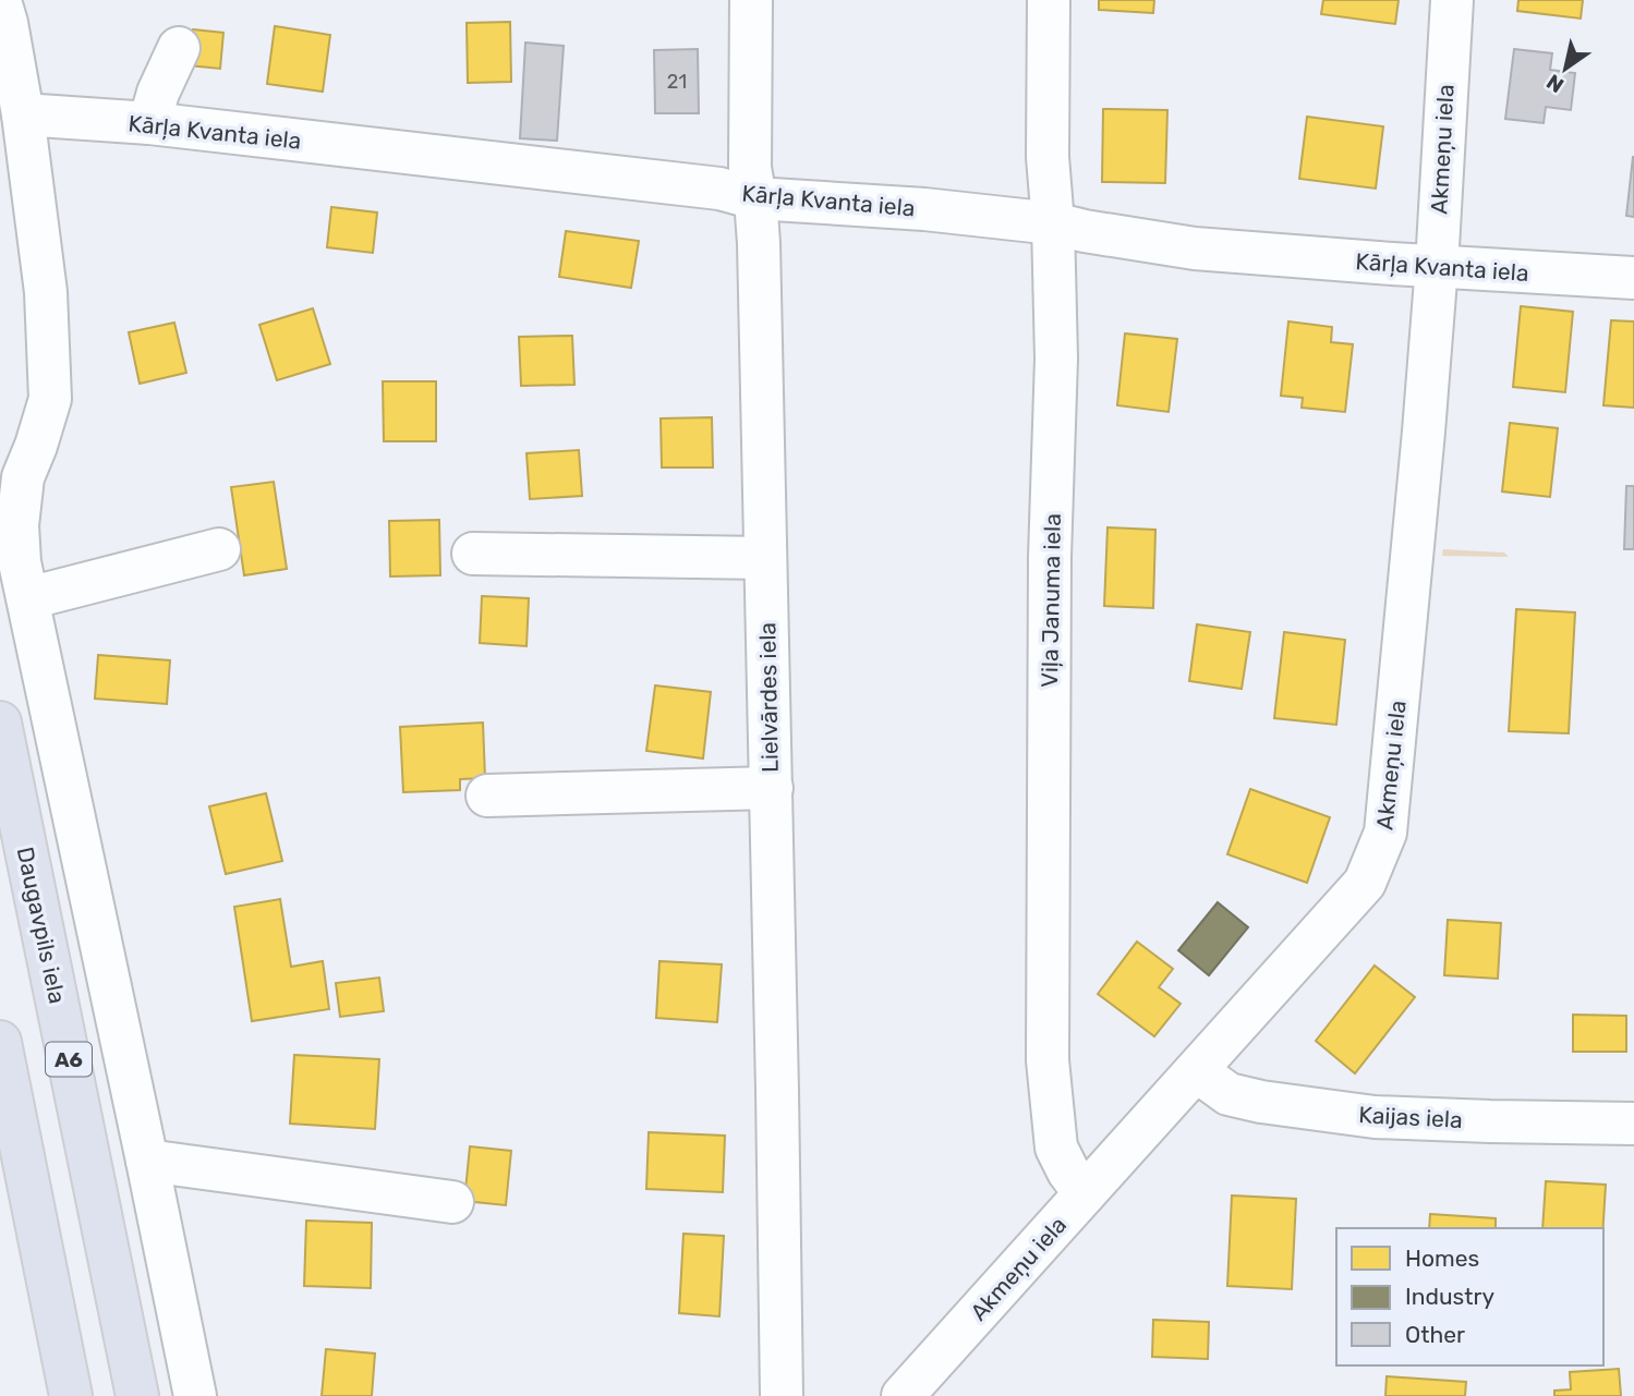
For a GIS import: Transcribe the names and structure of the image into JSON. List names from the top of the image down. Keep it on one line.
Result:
{"streets":{"highway":["Daugavpils iela","A6"],"street":["Kārļa Kvanta iela","Akmeņu iela","Viļa Januma iela","Lielvārdes iela","Kaijas iela"]},"crossings":[["Kārļa Kvanta iela","Akmeņu iela"],["Kārļa Kvanta iela","Viļa Januma iela"],["Kārļa Kvanta iela","Lielvārdes iela"],["Akmeņu iela","Viļa Januma iela"],["Akmeņu iela","Kaijas iela"]],"house_numbers":["21"],"legend":["Homes","Industry","Other"],"north":"bottom left"}
